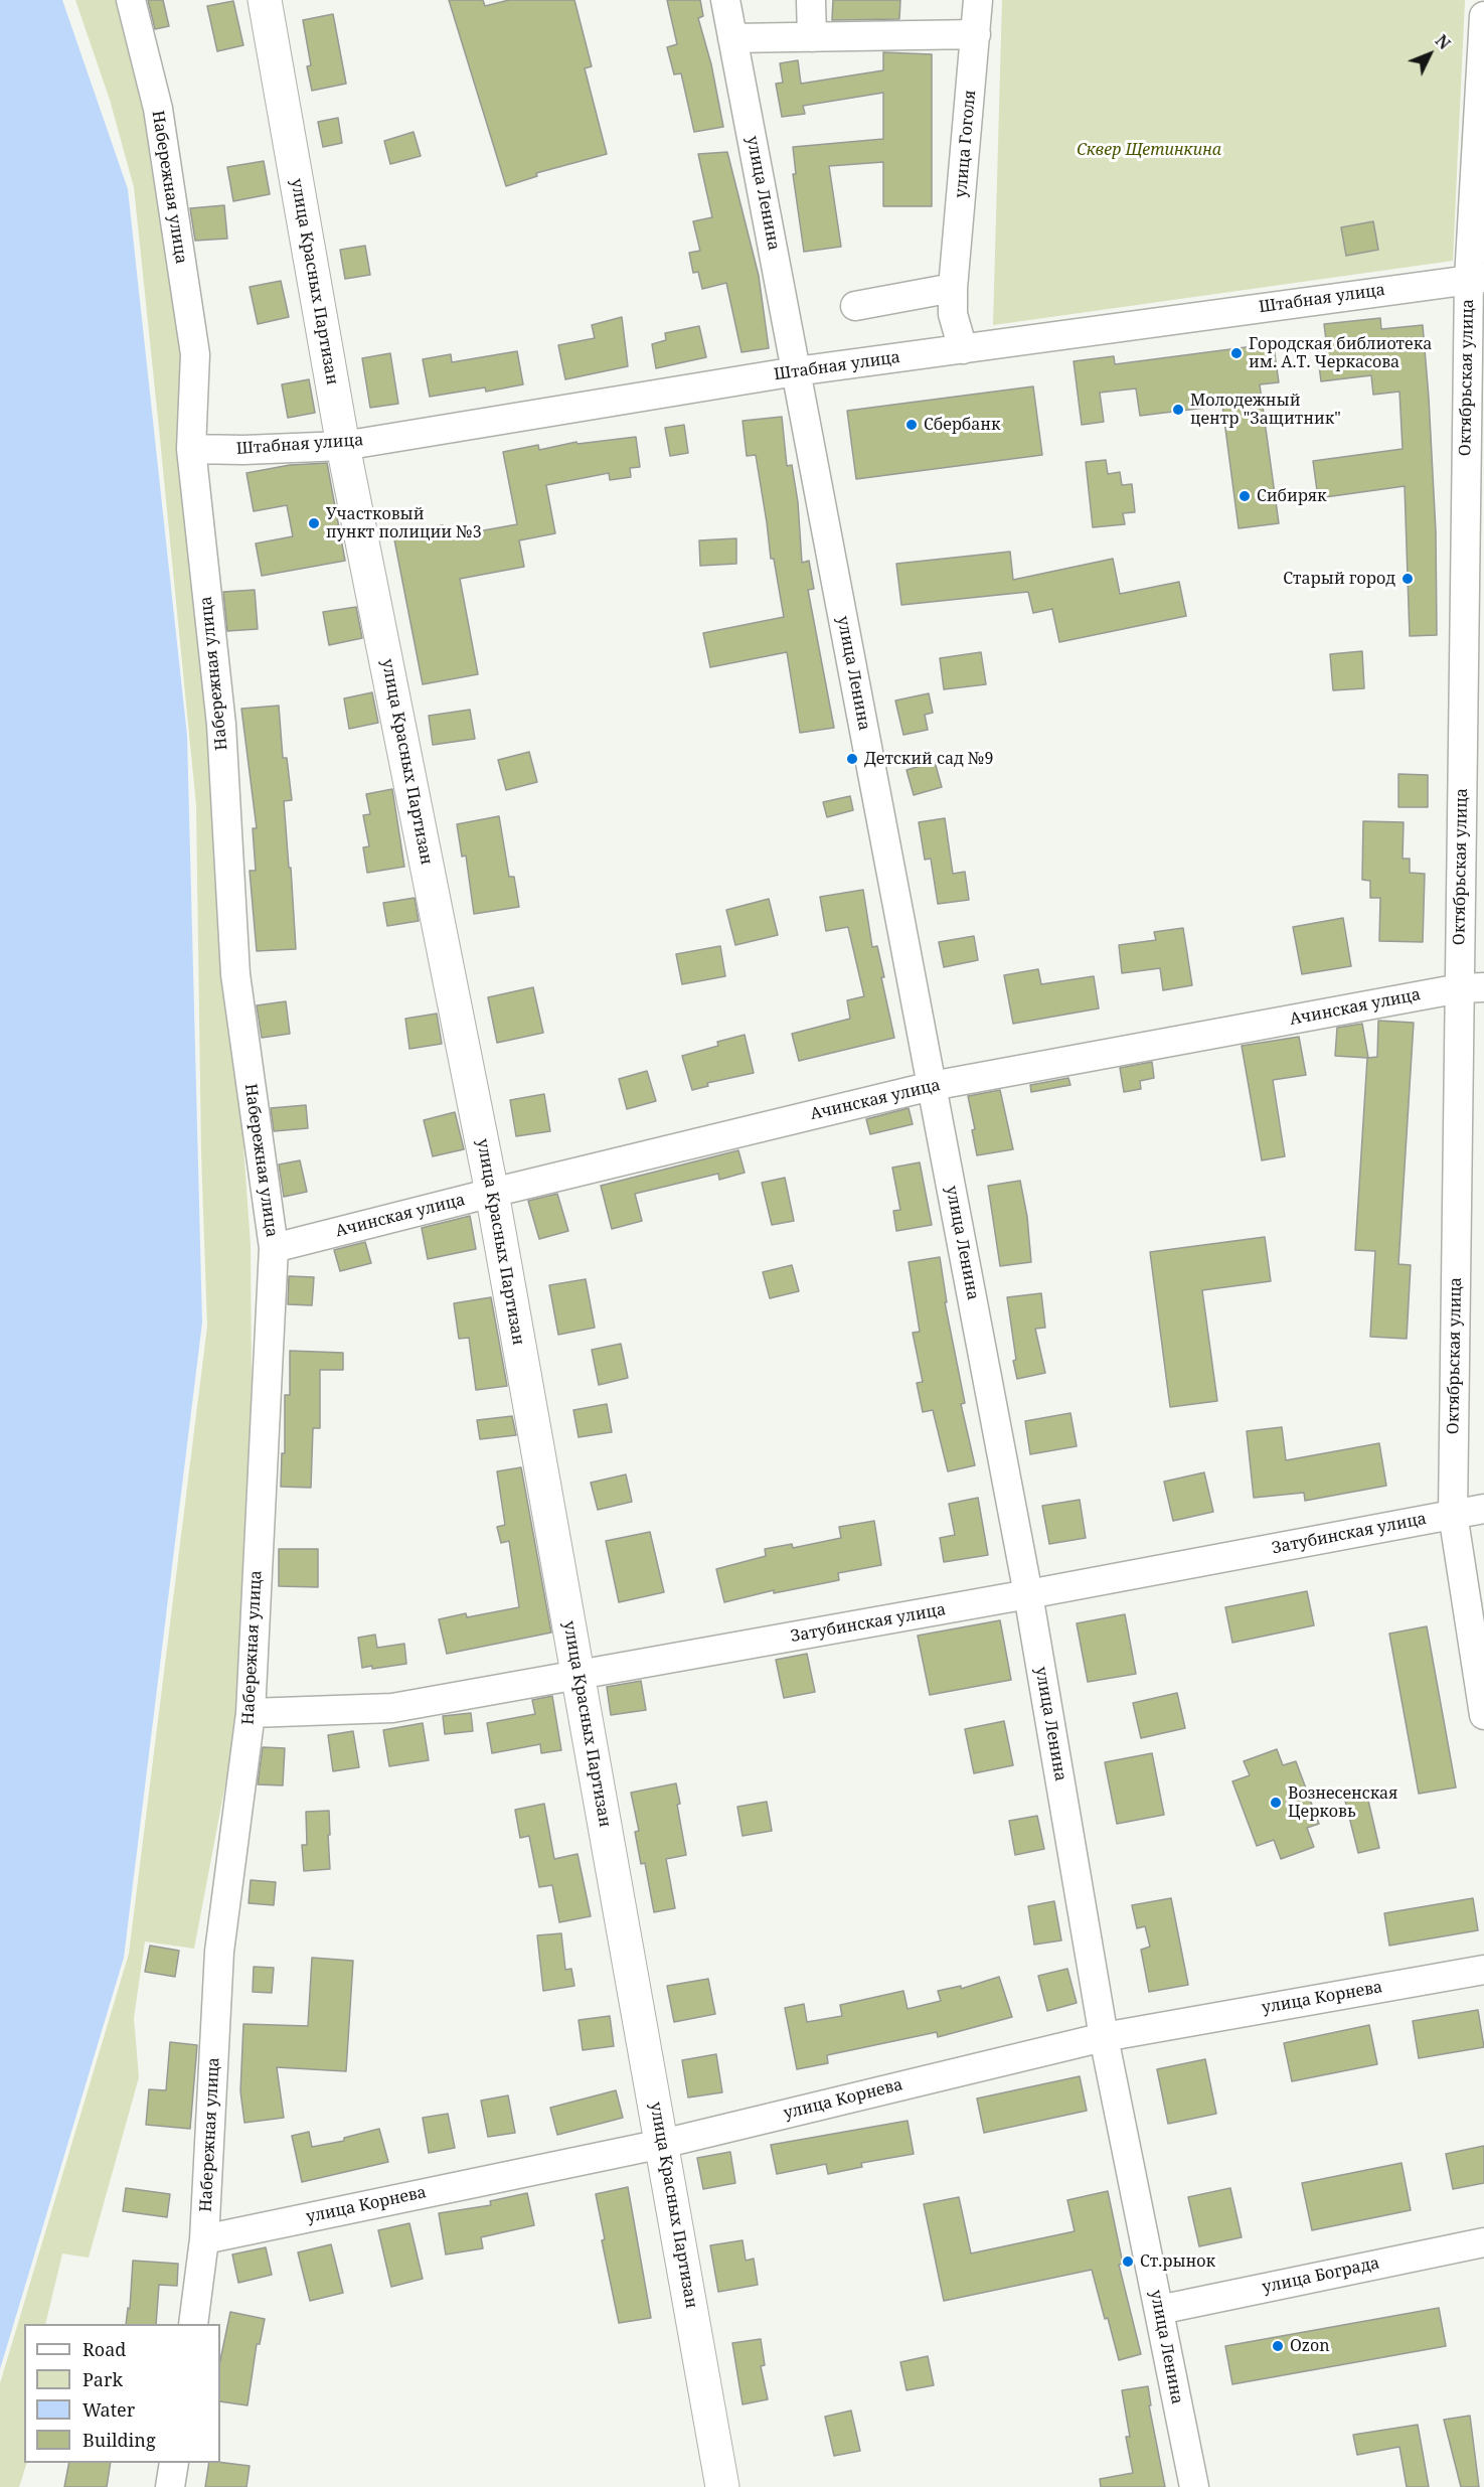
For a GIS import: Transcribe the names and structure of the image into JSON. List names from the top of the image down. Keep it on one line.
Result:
{"streets":{"main road":["улица Красных Партизан"],"street":["улица Гоголя","Набережная улица","улица Ленина","Штабная улица","Октябрьская улица","Ачинская улица","Затубинская улица","улица Корнева","улица Бограда"]},"crossings":[["улица Гоголя","Штабная улица"],["Набережная улица","Штабная улица"],["Набережная улица","Ачинская улица"],["Набережная улица","Затубинская улица"],["Набережная улица","улица Корнева"],["улица Ленина","Штабная улица"],["улица Ленина","Ачинская улица"],["улица Ленина","Затубинская улица"],["улица Ленина","улица Корнева"],["улица Ленина","улица Бограда"],["улица Красных Партизан","Штабная улица"],["улица Красных Партизан","Ачинская улица"],["улица Красных Партизан","Затубинская улица"],["улица Красных Партизан","улица Корнева"],["Штабная улица","Октябрьская улица"],["Октябрьская улица","Ачинская улица"],["Октябрьская улица","Затубинская улица"]],"parks":["Сквер Щетинкина"],"places":["Городская библиотека им. А.Т. Черкасова","Молодежный центр \"Защитник\"","Сбербанк","Сибиряк","Участковый пункт полиции №3","Старый город","Детский сад №9","Вознесенская Церковь","Ст.рынок","Ozon"],"legend":["Road","Park","Water","Building"],"north":"top right"}
